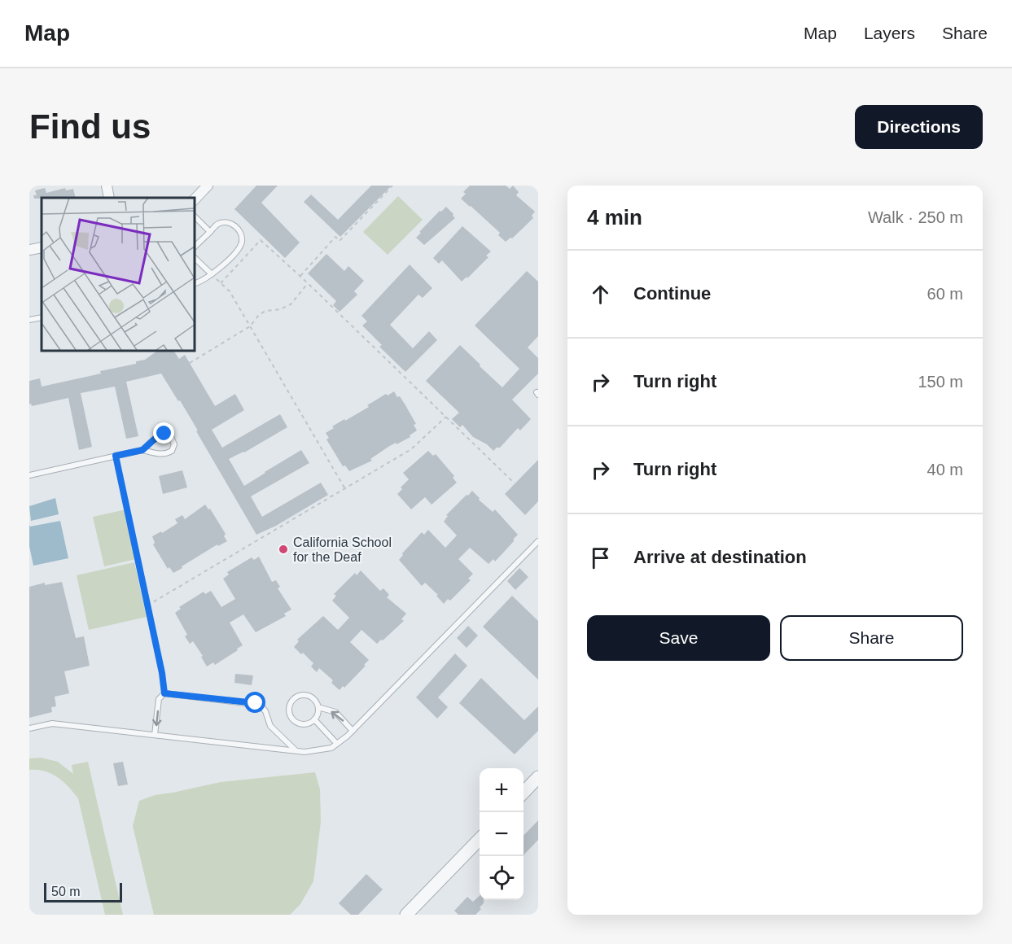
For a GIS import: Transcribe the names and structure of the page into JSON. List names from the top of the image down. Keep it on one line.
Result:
{"places":["California School for the Deaf"],"scale_bar":"50 m","page":{"header":"Map","nav":["Map","Layers","Share"],"buttons":["Directions",["Save","Share"]],"title":"Find us","heading":["4 min","Walk · 250 m"],"list":[["Continue","60 m"],["Turn right","150 m"],["Turn right","40 m"],"Arrive at destination"],"map_buttons":["+","−"],"scale":"50 m"}}
